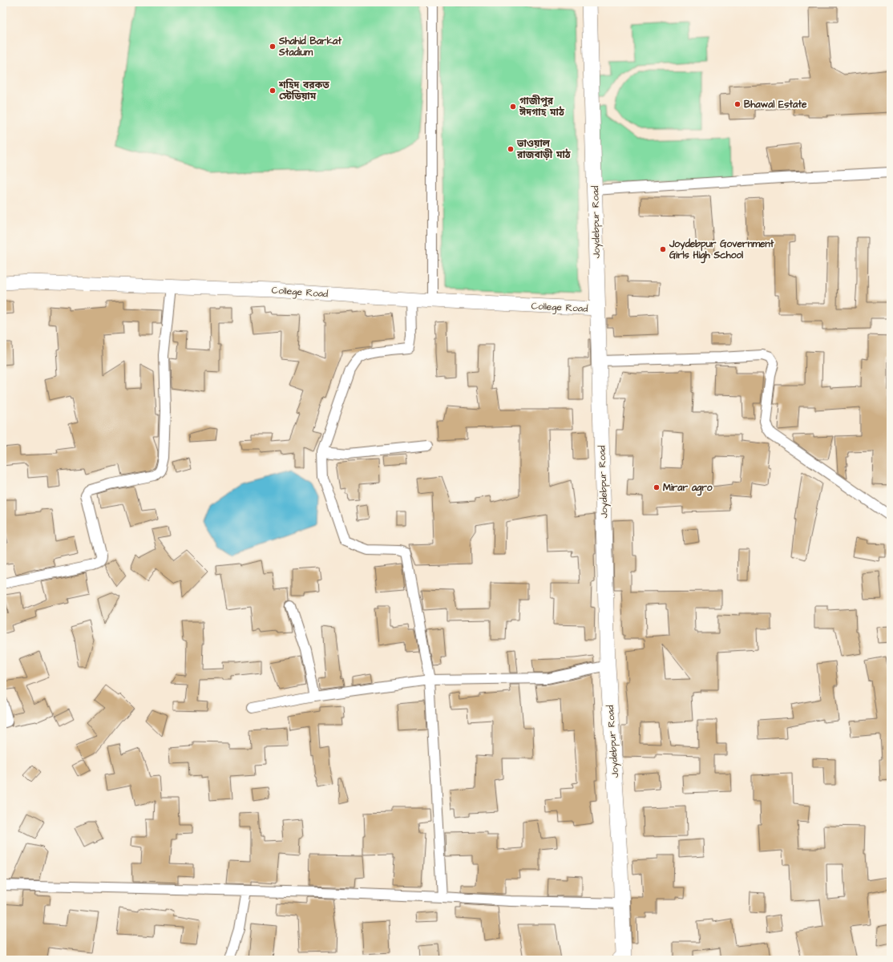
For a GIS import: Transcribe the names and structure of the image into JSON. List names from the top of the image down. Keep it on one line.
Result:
{"streets":{"main road":["Joydebpur Road","College Road"]},"crossings":[["Joydebpur Road","College Road"]],"places":["Shahid Barkat Stadium","শহিদ বরকত স্টেডিয়াম","Bhawal Estate","গাজীপুর ঈদগাহ মাঠ","ভাওয়াল রাজবাড়ী মাঠ","Joydebpur Government Girls High School","Mirar agro"]}
